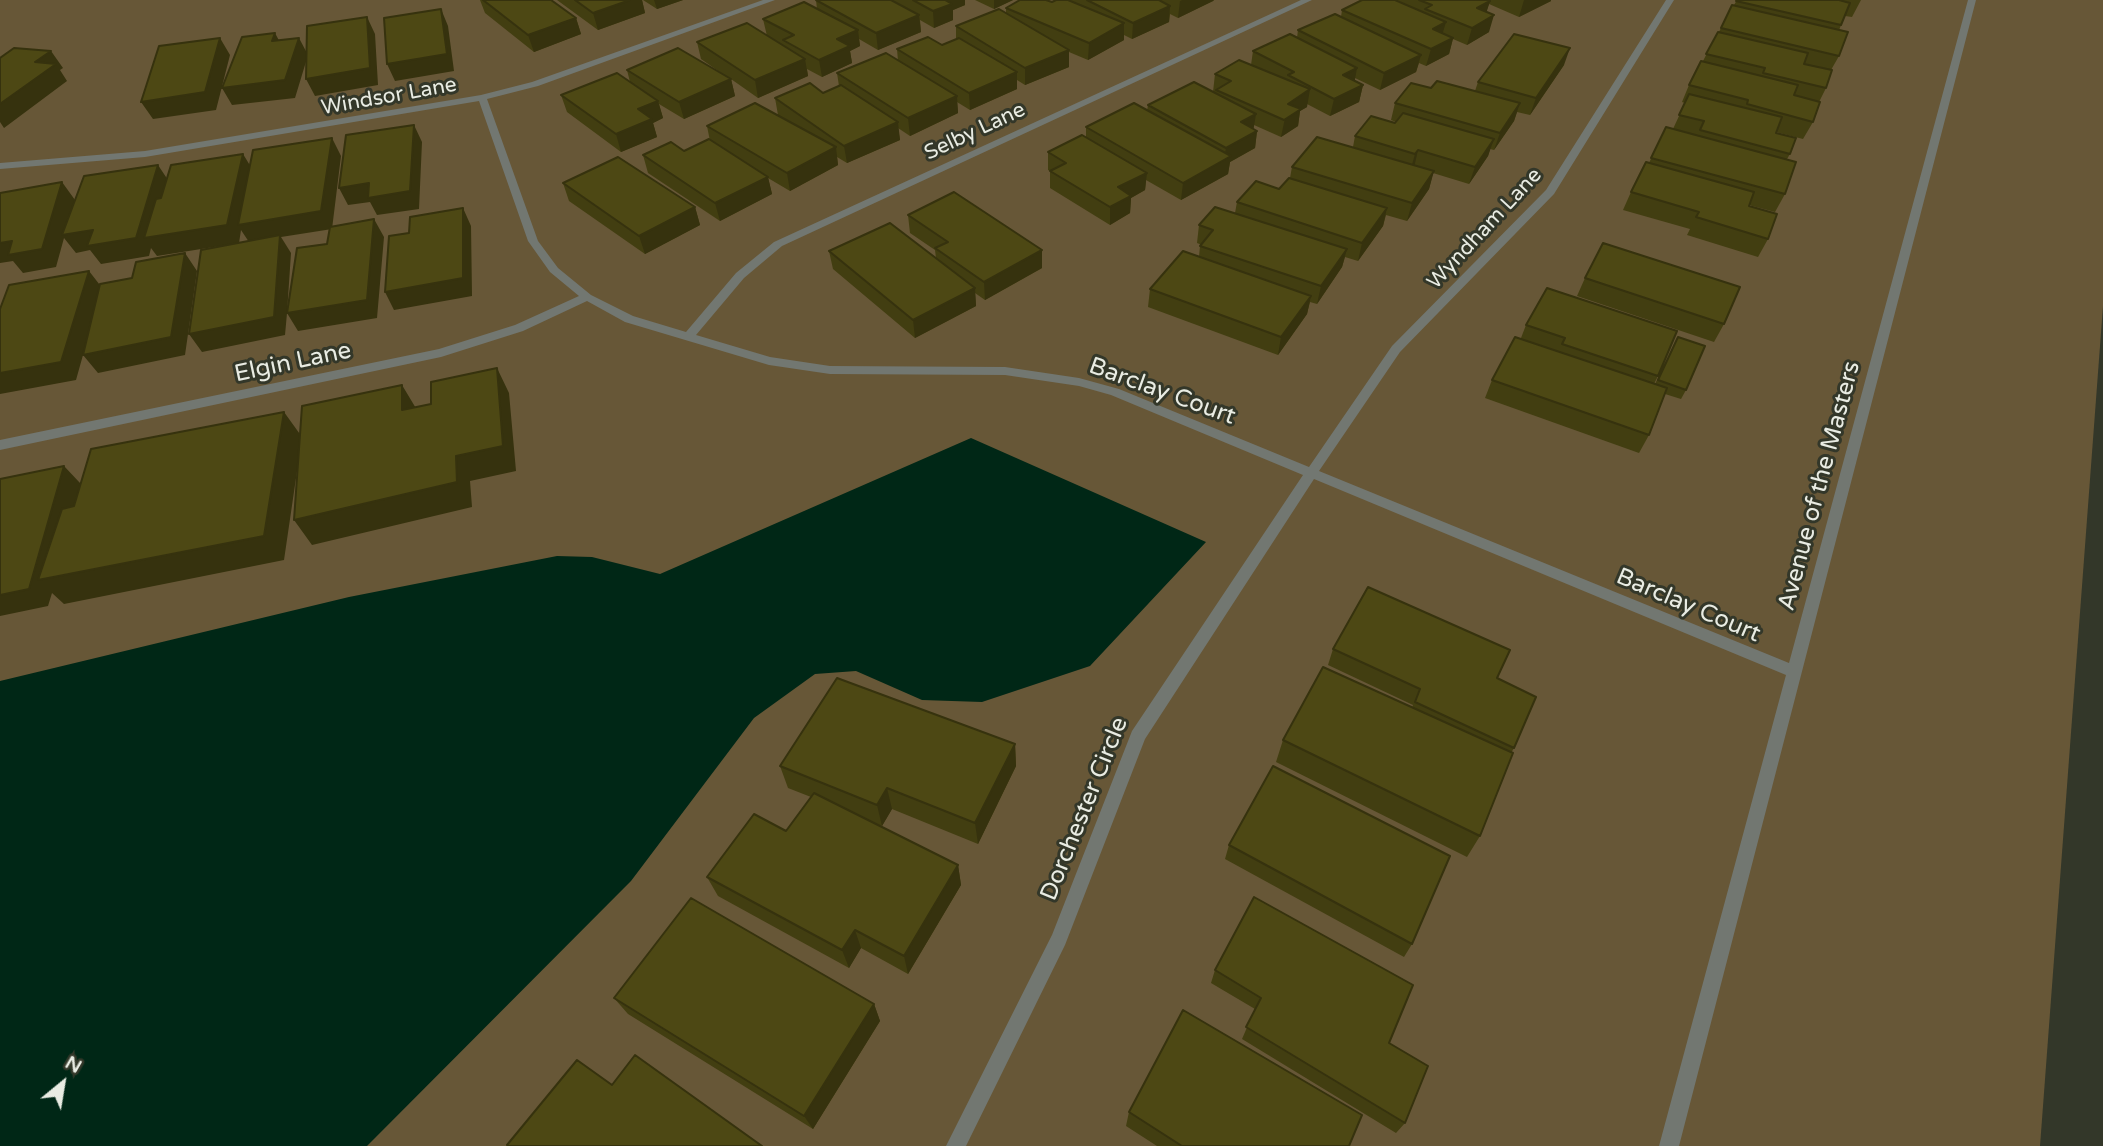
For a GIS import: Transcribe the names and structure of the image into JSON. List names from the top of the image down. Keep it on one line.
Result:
{"streets":{"street":["Windsor Lane","Selby Lane","Wyndham Lane","Elgin Lane","Barclay Court","Avenue of the Masters","Dorchester Circle"]},"crossings":[["Windsor Lane","Barclay Court"],["Selby Lane","Barclay Court"],["Wyndham Lane","Barclay Court"],["Wyndham Lane","Dorchester Circle"],["Elgin Lane","Barclay Court"],["Barclay Court","Avenue of the Masters"],["Barclay Court","Dorchester Circle"]],"north":"top right"}
